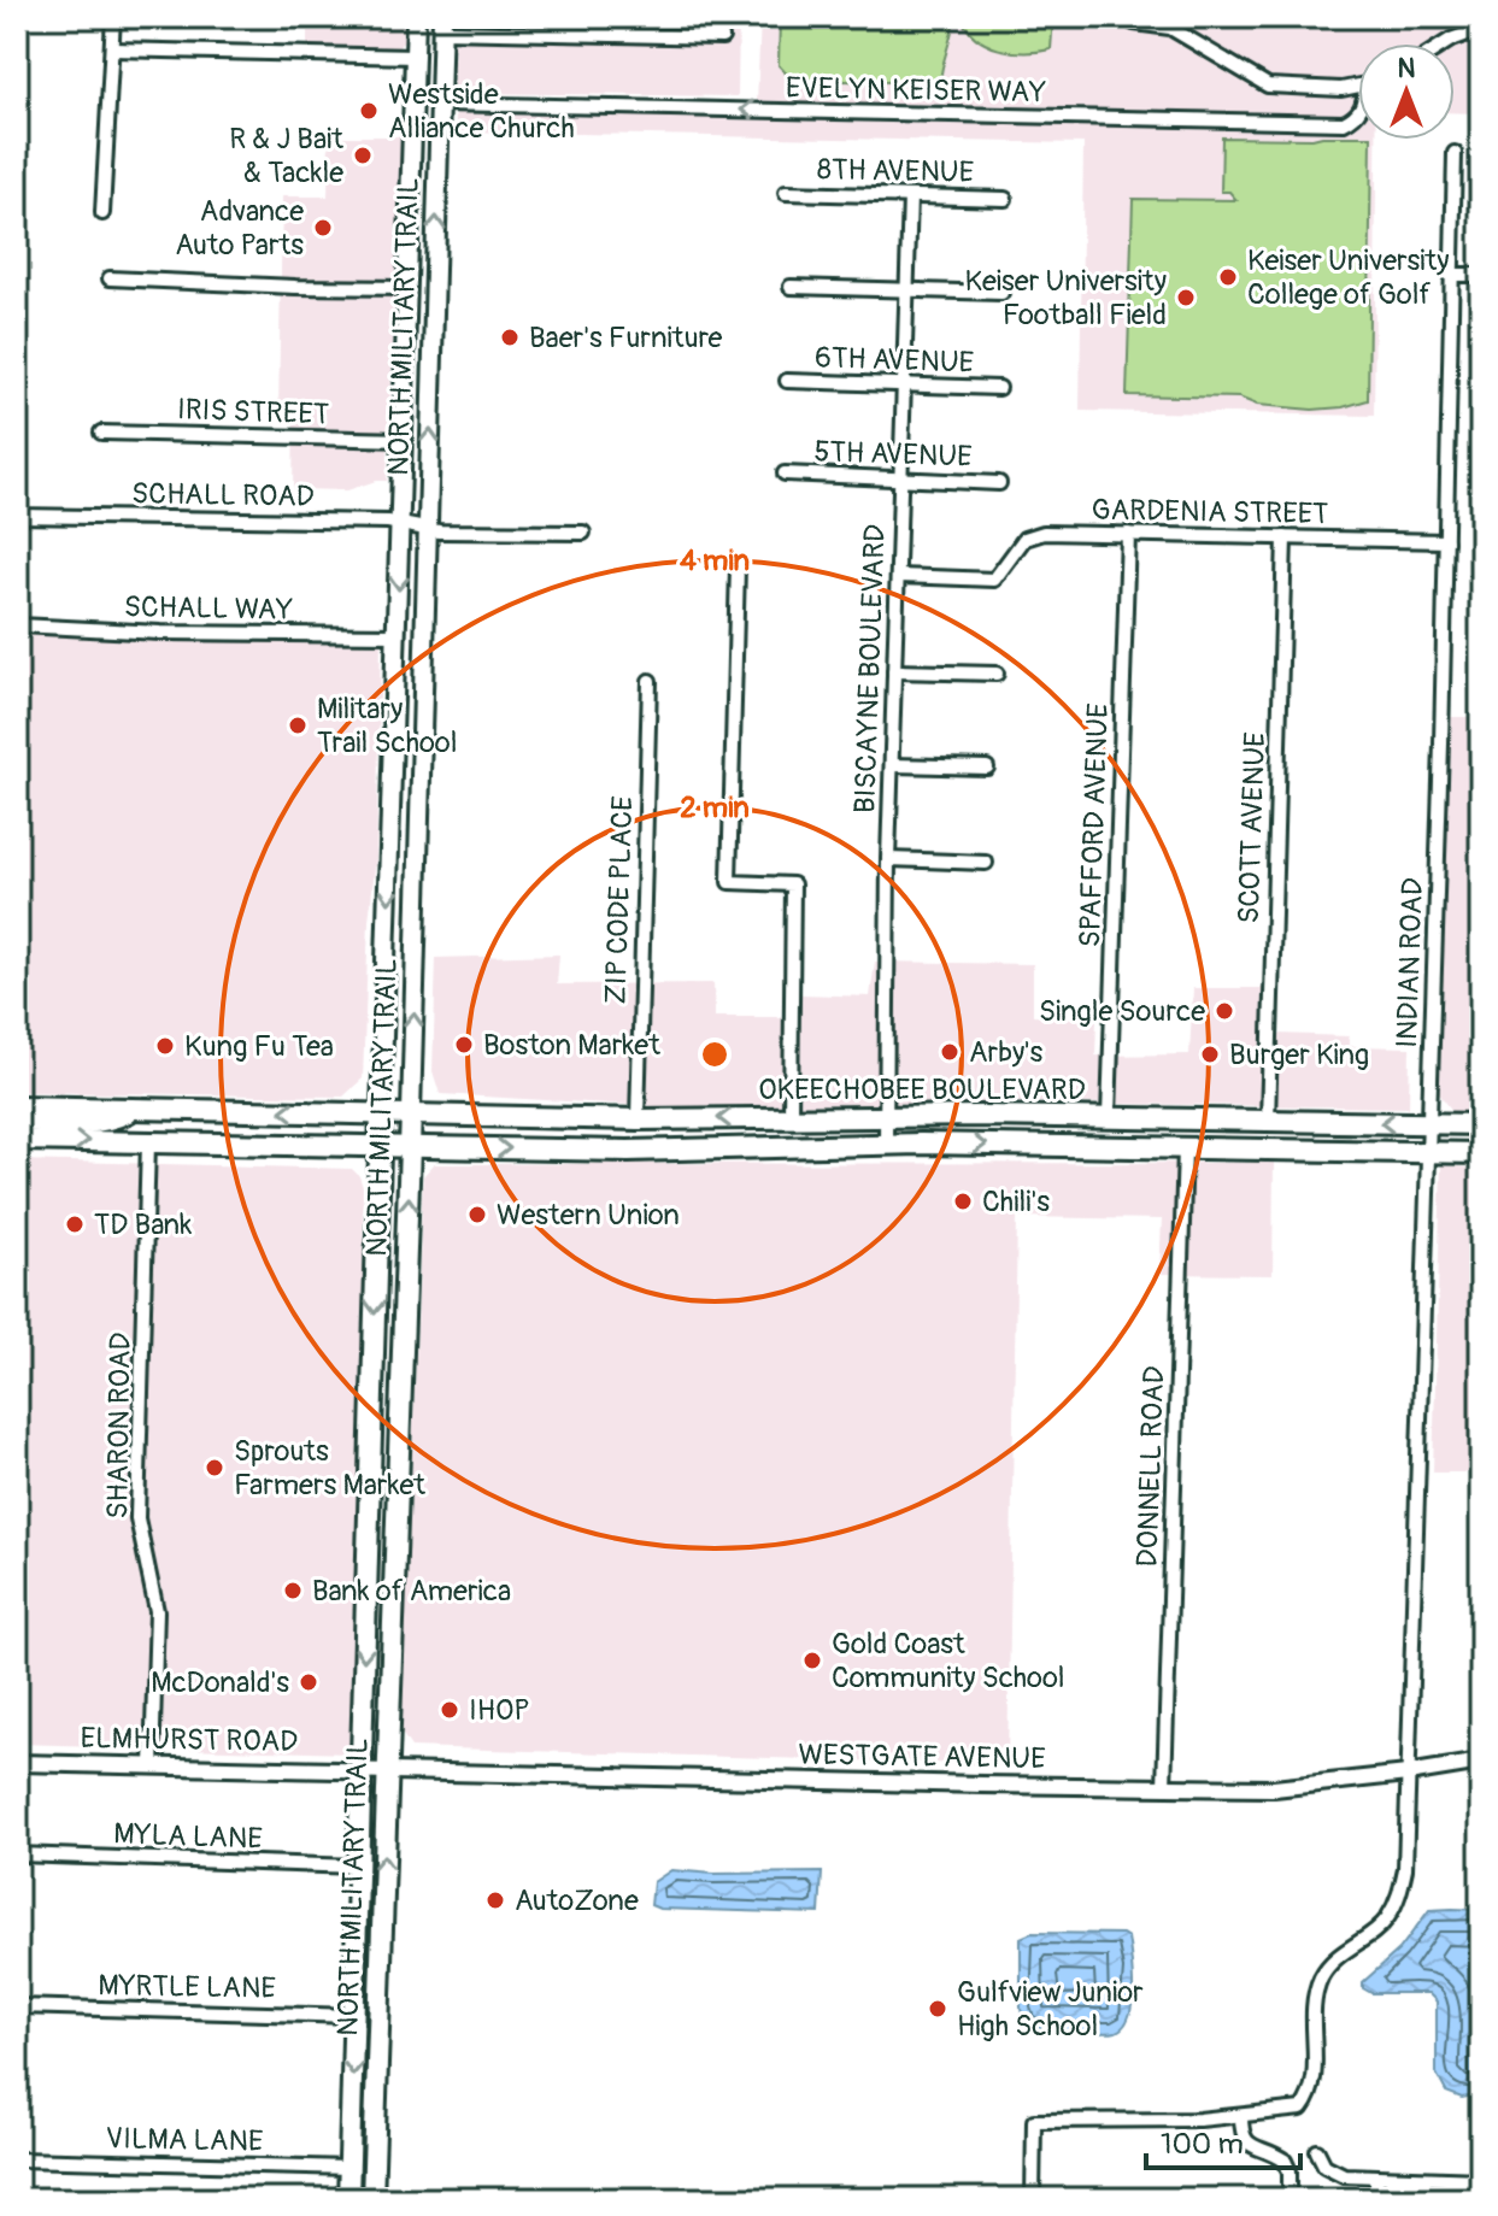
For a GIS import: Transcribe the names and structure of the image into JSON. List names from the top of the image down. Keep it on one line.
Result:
{"streets":{"main road":["NORTH MILITARY TRAIL","OKEECHOBEE BOULEVARD"],"street":["EVELYN KEISER WAY","8TH AVENUE","6TH AVENUE","IRIS STREET","5TH AVENUE","SCHALL ROAD","GARDENIA STREET","SCHALL WAY","BISCAYNE BOULEVARD","SPAFFORD AVENUE","SCOTT AVENUE","ZIP CODE PLACE","INDIAN ROAD","SHARON ROAD","DONNELL ROAD","ELMHURST ROAD","WESTGATE AVENUE","MYLA LANE","MYRTLE LANE","VILMA LANE"]},"crossings":[["EVELYN KEISER WAY","NORTH MILITARY TRAIL"],["8TH AVENUE","BISCAYNE BOULEVARD"],["NORTH MILITARY TRAIL","IRIS STREET"],["NORTH MILITARY TRAIL","SCHALL ROAD"],["NORTH MILITARY TRAIL","SCHALL WAY"],["NORTH MILITARY TRAIL","OKEECHOBEE BOULEVARD"],["NORTH MILITARY TRAIL","ELMHURST ROAD"],["NORTH MILITARY TRAIL","WESTGATE AVENUE"],["NORTH MILITARY TRAIL","MYLA LANE"],["NORTH MILITARY TRAIL","MYRTLE LANE"],["NORTH MILITARY TRAIL","VILMA LANE"],["6TH AVENUE","BISCAYNE BOULEVARD"],["5TH AVENUE","BISCAYNE BOULEVARD"],["GARDENIA STREET","BISCAYNE BOULEVARD"],["GARDENIA STREET","SPAFFORD AVENUE"],["GARDENIA STREET","SCOTT AVENUE"],["GARDENIA STREET","INDIAN ROAD"],["BISCAYNE BOULEVARD","OKEECHOBEE BOULEVARD"],["SPAFFORD AVENUE","OKEECHOBEE BOULEVARD"],["SCOTT AVENUE","OKEECHOBEE BOULEVARD"],["ZIP CODE PLACE","OKEECHOBEE BOULEVARD"],["INDIAN ROAD","OKEECHOBEE BOULEVARD"],["INDIAN ROAD","WESTGATE AVENUE"],["OKEECHOBEE BOULEVARD","SHARON ROAD"],["OKEECHOBEE BOULEVARD","DONNELL ROAD"],["SHARON ROAD","ELMHURST ROAD"],["DONNELL ROAD","WESTGATE AVENUE"],["ELMHURST ROAD","WESTGATE AVENUE"]],"places":["Westside Alliance Church","R & J Bait & Tackle","Advance Auto Parts","Keiser University College of Golf","Keiser University Football Field","Baer's Furniture","Military Trail School","Single Source","Boston Market","Kung Fu Tea","Arby's","Burger King","Chili's","Western Union","TD Bank","Sprouts Farmers Market","Bank of America","Gold Coast Community School","McDonald's","IHOP","AutoZone","Gulfview Junior High School"],"scale_bar":"100 m","north":"top","rings":["4 min","2 min"]}
